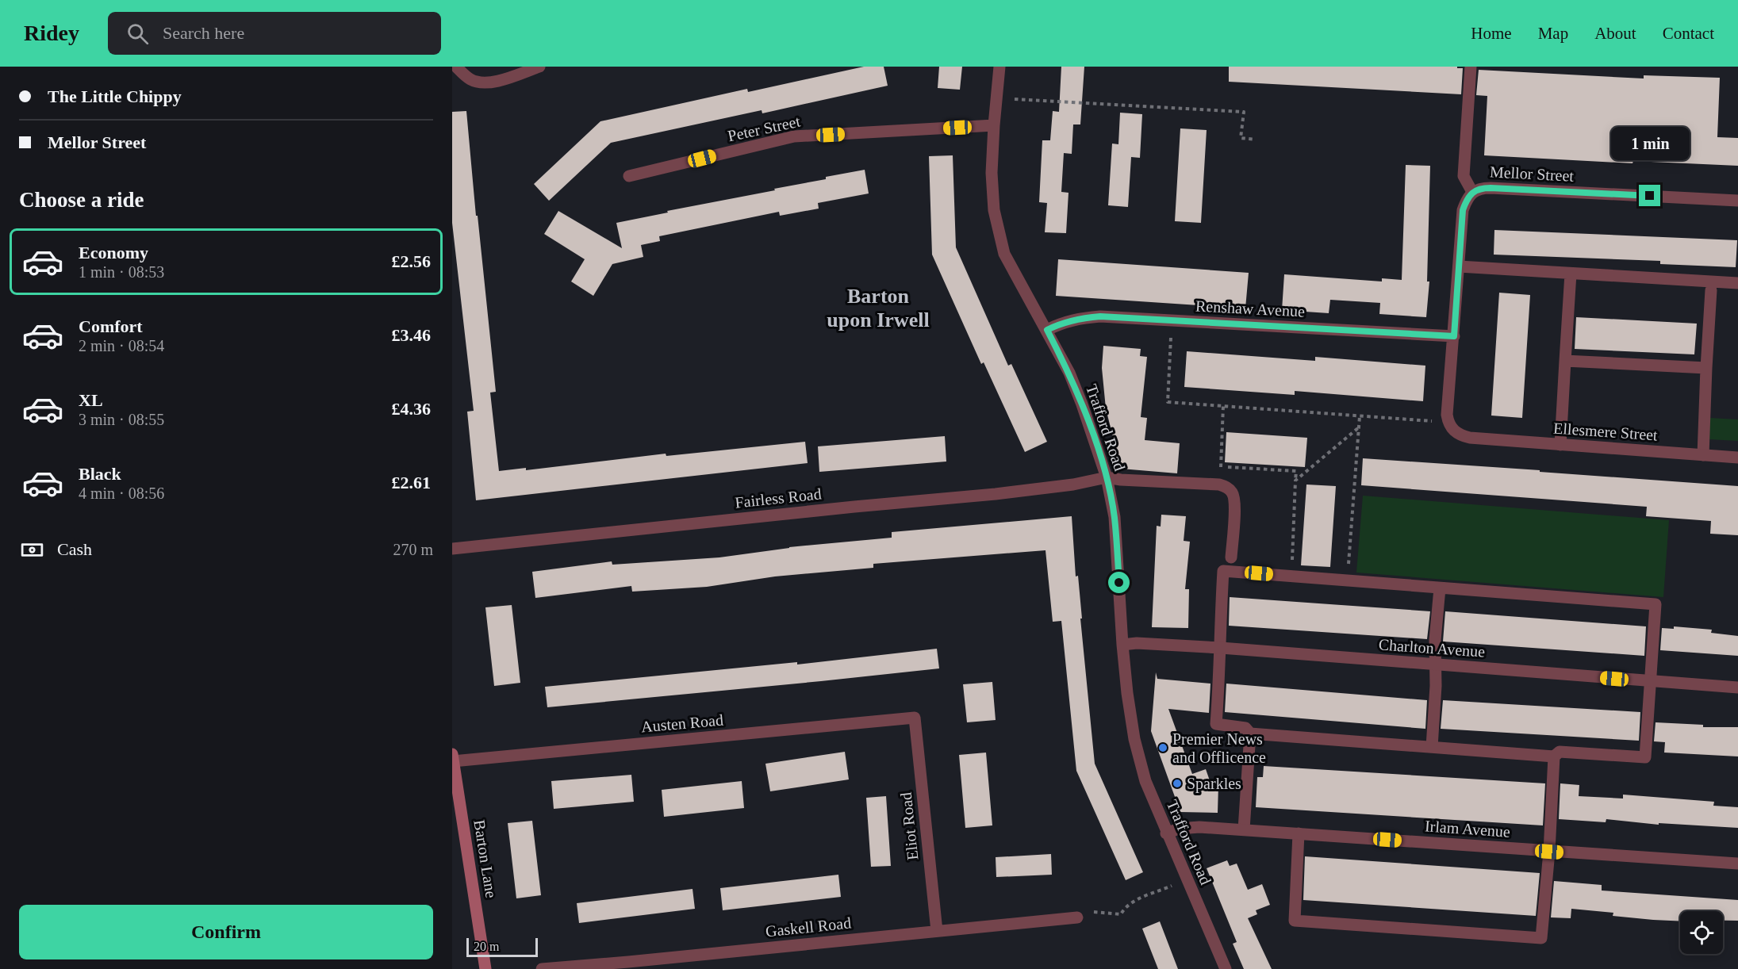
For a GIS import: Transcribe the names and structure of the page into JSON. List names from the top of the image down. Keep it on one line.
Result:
{"streets":{"main road":["Barton Lane"],"street":["Peter Street","Mellor Street","Renshaw Avenue","Trafford Road","Ellesmere Street","Fairless Road","Charlton Avenue","Austen Road","Eliot Road","Irlam Avenue","Gaskell Road"]},"crossings":[["Peter Street","Trafford Road"],["Mellor Street","Renshaw Avenue"],["Mellor Street","Ellesmere Street"],["Renshaw Avenue","Trafford Road"],["Trafford Road","Fairless Road"],["Trafford Road","Charlton Avenue"],["Trafford Road","Irlam Avenue"],["Austen Road","Eliot Road"],["Austen Road","Barton Lane"],["Eliot Road","Gaskell Road"]],"districts":["Barton upon Irwell"],"places":["Premier News and Offlicence","Sparkles"],"scale_bar":"20 m","page":{"header":"Ridey","search":"Search here","nav":["Home","Map","About","Contact"],"banner":["The Little Chippy","Mellor Street"],"bubble":"1 min","heading":"Choose a ride","list":[{"name":"Economy","note":"1 min · 08:53","value":"£2.56"},{"name":"Comfort","note":"2 min · 08:54","value":"£3.46"},{"name":"XL","note":"3 min · 08:55","value":"£4.36"},{"name":"Black","note":"4 min · 08:56","value":"£2.61"}],"pay":["Cash","270 m"],"buttons":"Confirm","scale":"20 m"}}
